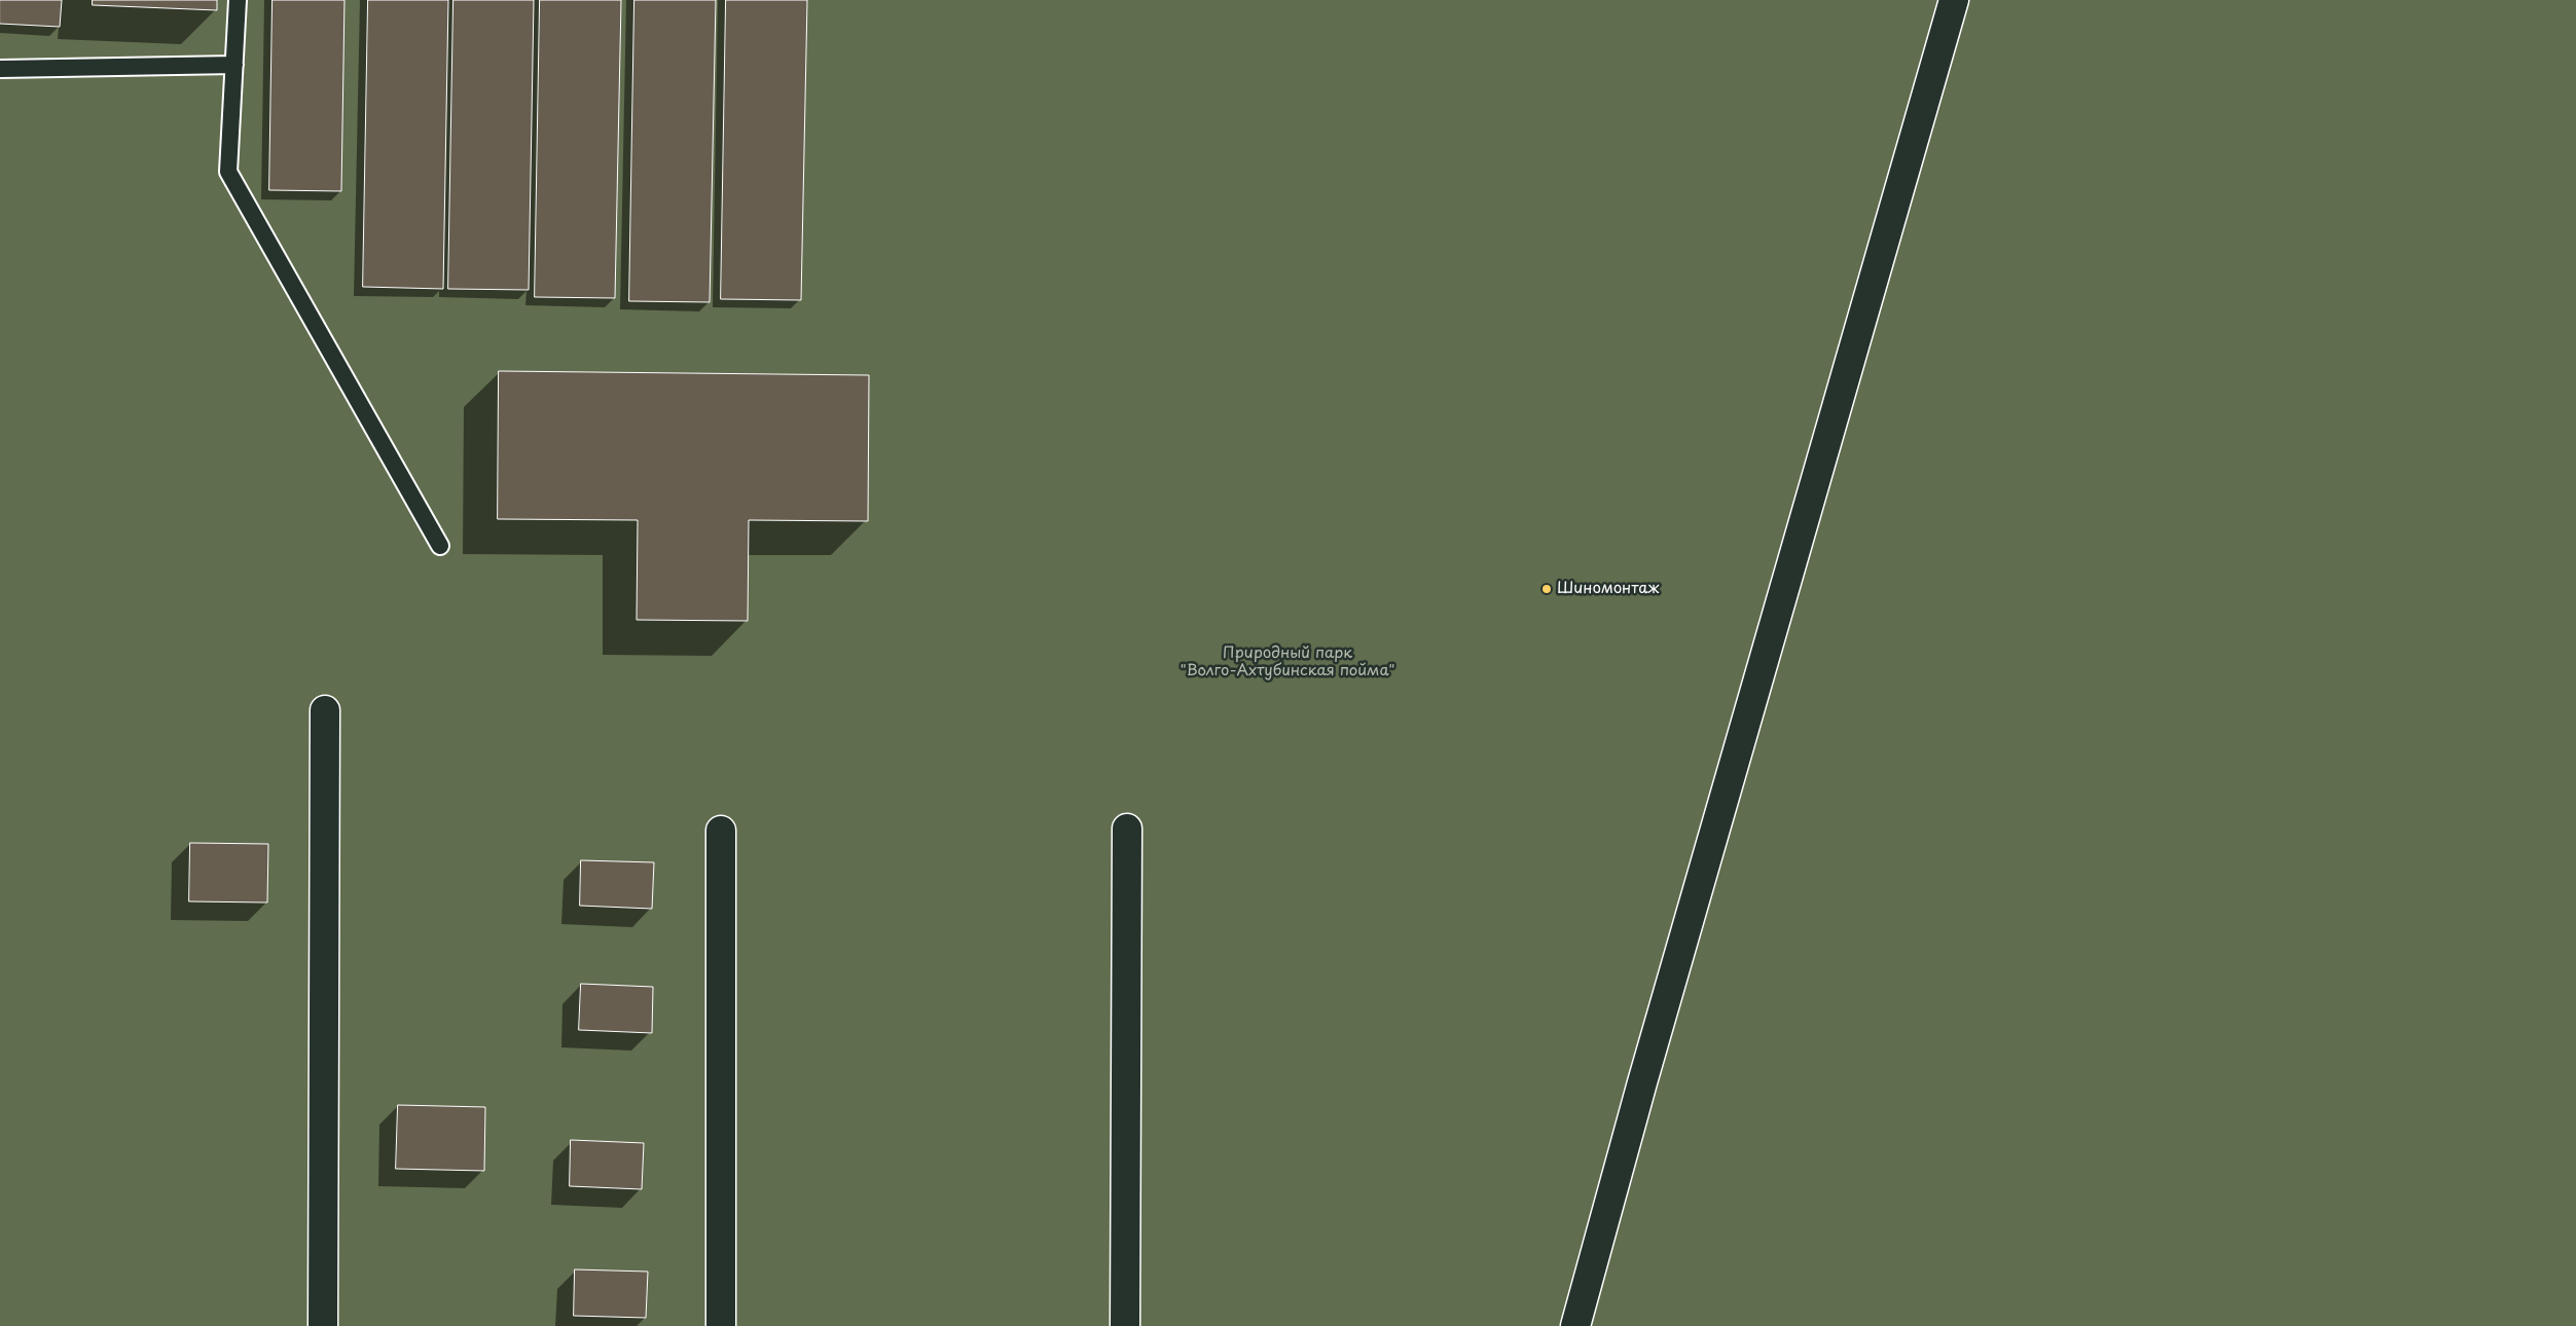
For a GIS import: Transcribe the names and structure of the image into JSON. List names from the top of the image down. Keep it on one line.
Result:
{"parks":["Природный парк \"Волго-Ахтубинская пойма\""],"places":["Шиномонтаж"]}
